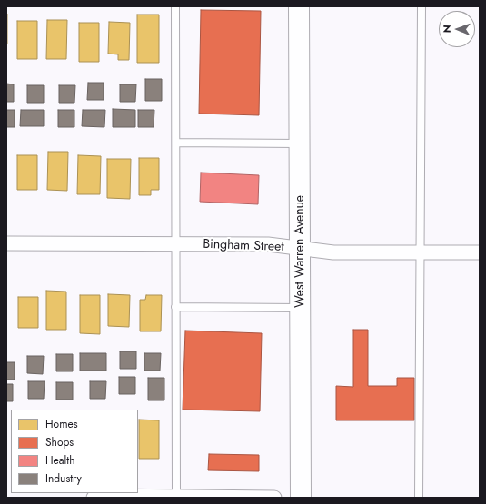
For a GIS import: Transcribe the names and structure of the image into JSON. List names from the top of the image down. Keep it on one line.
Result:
{"streets":{"main road":["West Warren Avenue"],"street":["Bingham Street"]},"crossings":[["Bingham Street","West Warren Avenue"]],"legend":["Homes","Shops","Health","Industry"],"north":"left"}
